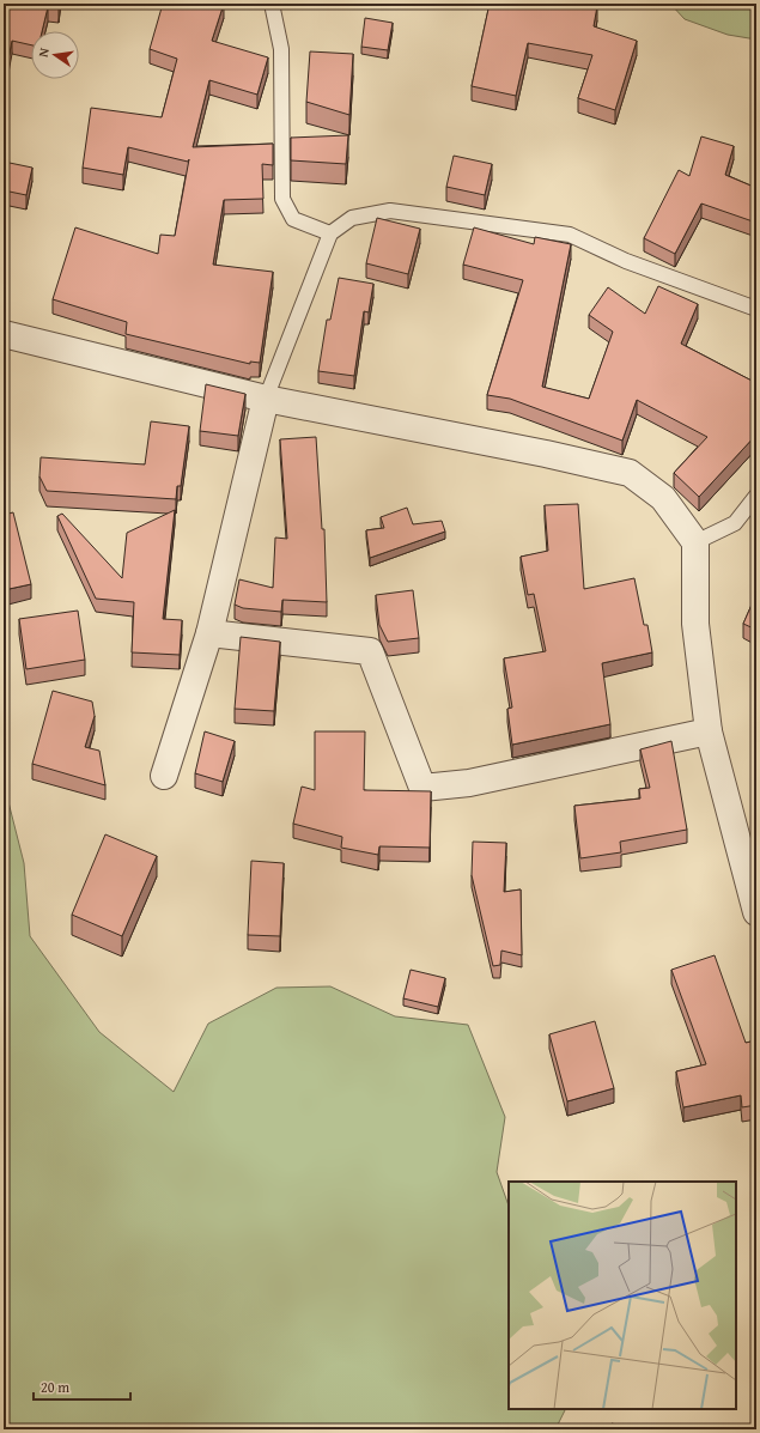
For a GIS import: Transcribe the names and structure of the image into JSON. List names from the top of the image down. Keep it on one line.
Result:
{"scale_bar":"20 m","north":"left"}
